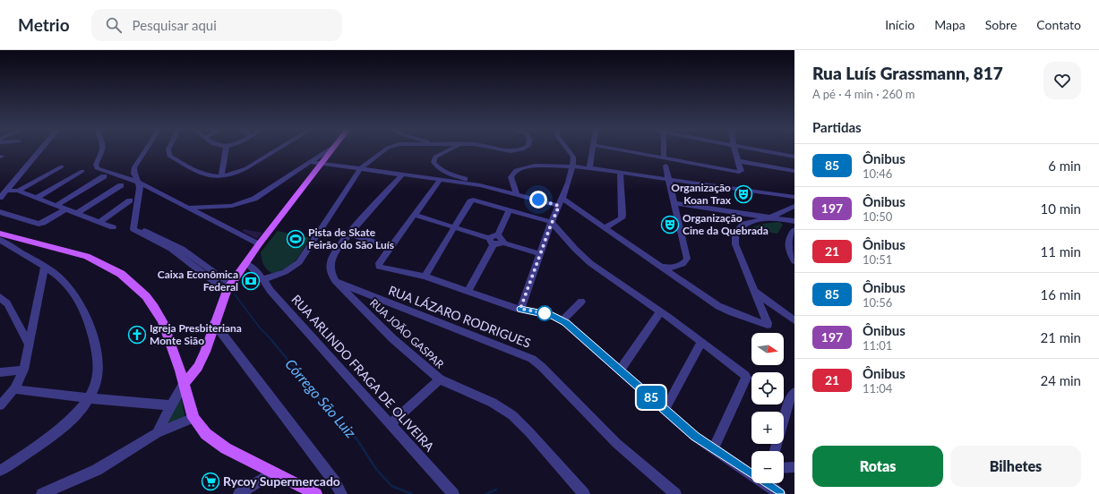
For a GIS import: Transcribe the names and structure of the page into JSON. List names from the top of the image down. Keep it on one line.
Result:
{"streets":{"street":["RUA LÁZARO RODRIGUES","RUA JOÃO GASPAR","RUA ARLINDO FRAGA DE OLIVEIRA"]},"crossings":[["RUA LÁZARO RODRIGUES","RUA JOÃO GASPAR"]],"water":["Córrego São Luiz"],"places":{"theatre":["Organização Koan Trax","Organização Cine da Quebrada"],"sports":["Pista de Skate Feirão do São Luís"],"bank":["Caixa Econômica Federal"],"church":["Igreja Presbiteriana Monte Sião"],"supermarket":["Rycoy Supermercado"]},"lines":["bus line 85"],"north":"right","page":{"header":"Metrio","search":"Pesquisar aqui","nav":["Início","Mapa","Sobre","Contato"],"on_map":"85","heading":[["Rua Luís Grassmann, 817","A pé · 4 min · 260 m"],"Partidas"],"list":[{"mark":"85","name":"Ônibus","note":"10:46","value":"6 min"},{"mark":"197","name":"Ônibus","note":"10:50","value":"10 min"},{"mark":"21","name":"Ônibus","note":"10:51","value":"11 min"},{"mark":"85","name":"Ônibus","note":"10:56","value":"16 min"},{"mark":"197","name":"Ônibus","note":"11:01","value":"21 min"},{"mark":"21","name":"Ônibus","note":"11:04","value":"24 min"}],"map_buttons":["+","−"],"buttons":["Rotas","Bilhetes"]}}
